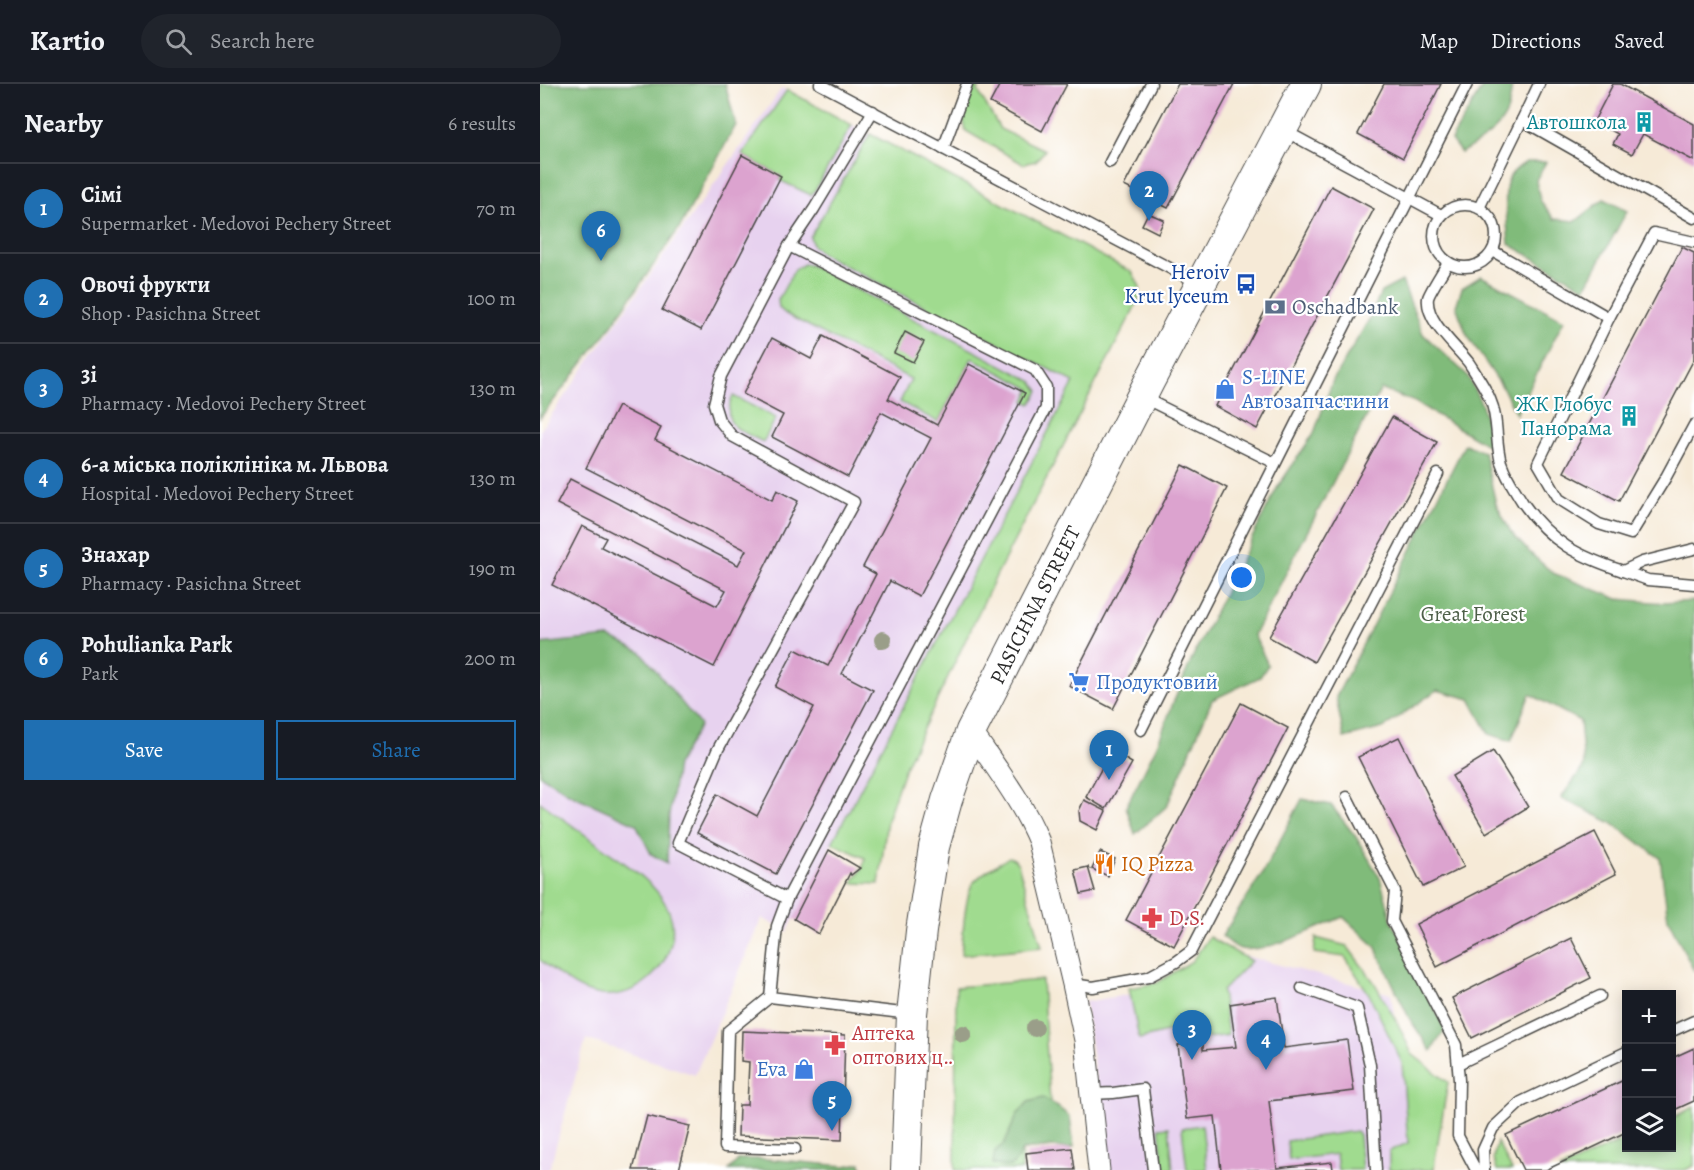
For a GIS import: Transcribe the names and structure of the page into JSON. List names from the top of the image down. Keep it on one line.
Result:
{"streets":{"main road":["PASICHNA STREET"]},"parks":["Great Forest"],"places":{"building":["Автошкола","ЖК Глобус Панорама"],"bus stop":["Heroiv Krut lyceum"],"bank":["Oschadbank"],"shop":["S-LINE Автозапчастини","Eva"],"supermarket":["Продуктовий"],"restaurant":["IQ Pizza"],"pharmacy":["D.S.","Аптека оптових ц‥"]},"page":{"header":"Kartio","search":"Search here","nav":["Map","Directions","Saved"],"heading":["Nearby","6 results"],"list":[{"mark":"1","name":"Сімі","note":"Supermarket · Medovoi Pechery Street","value":"70 m"},{"mark":"2","name":"Овочі фрукти","note":"Shop · Pasichna Street","value":"100 m"},{"mark":"3","name":"3і","note":"Pharmacy · Medovoi Pechery Street","value":"130 m"},{"mark":"4","name":"6-а міська поліклініка м. Львова","note":"Hospital · Medovoi Pechery Street","value":"130 m"},{"mark":"5","name":"Знахар","note":"Pharmacy · Pasichna Street","value":"190 m"},{"mark":"6","name":"Pohulianka Park","note":"Park","value":"200 m"}],"pins":["2","6","1","3","4","5"],"buttons":["Save","Share"],"map_buttons":["+","−"]}}
